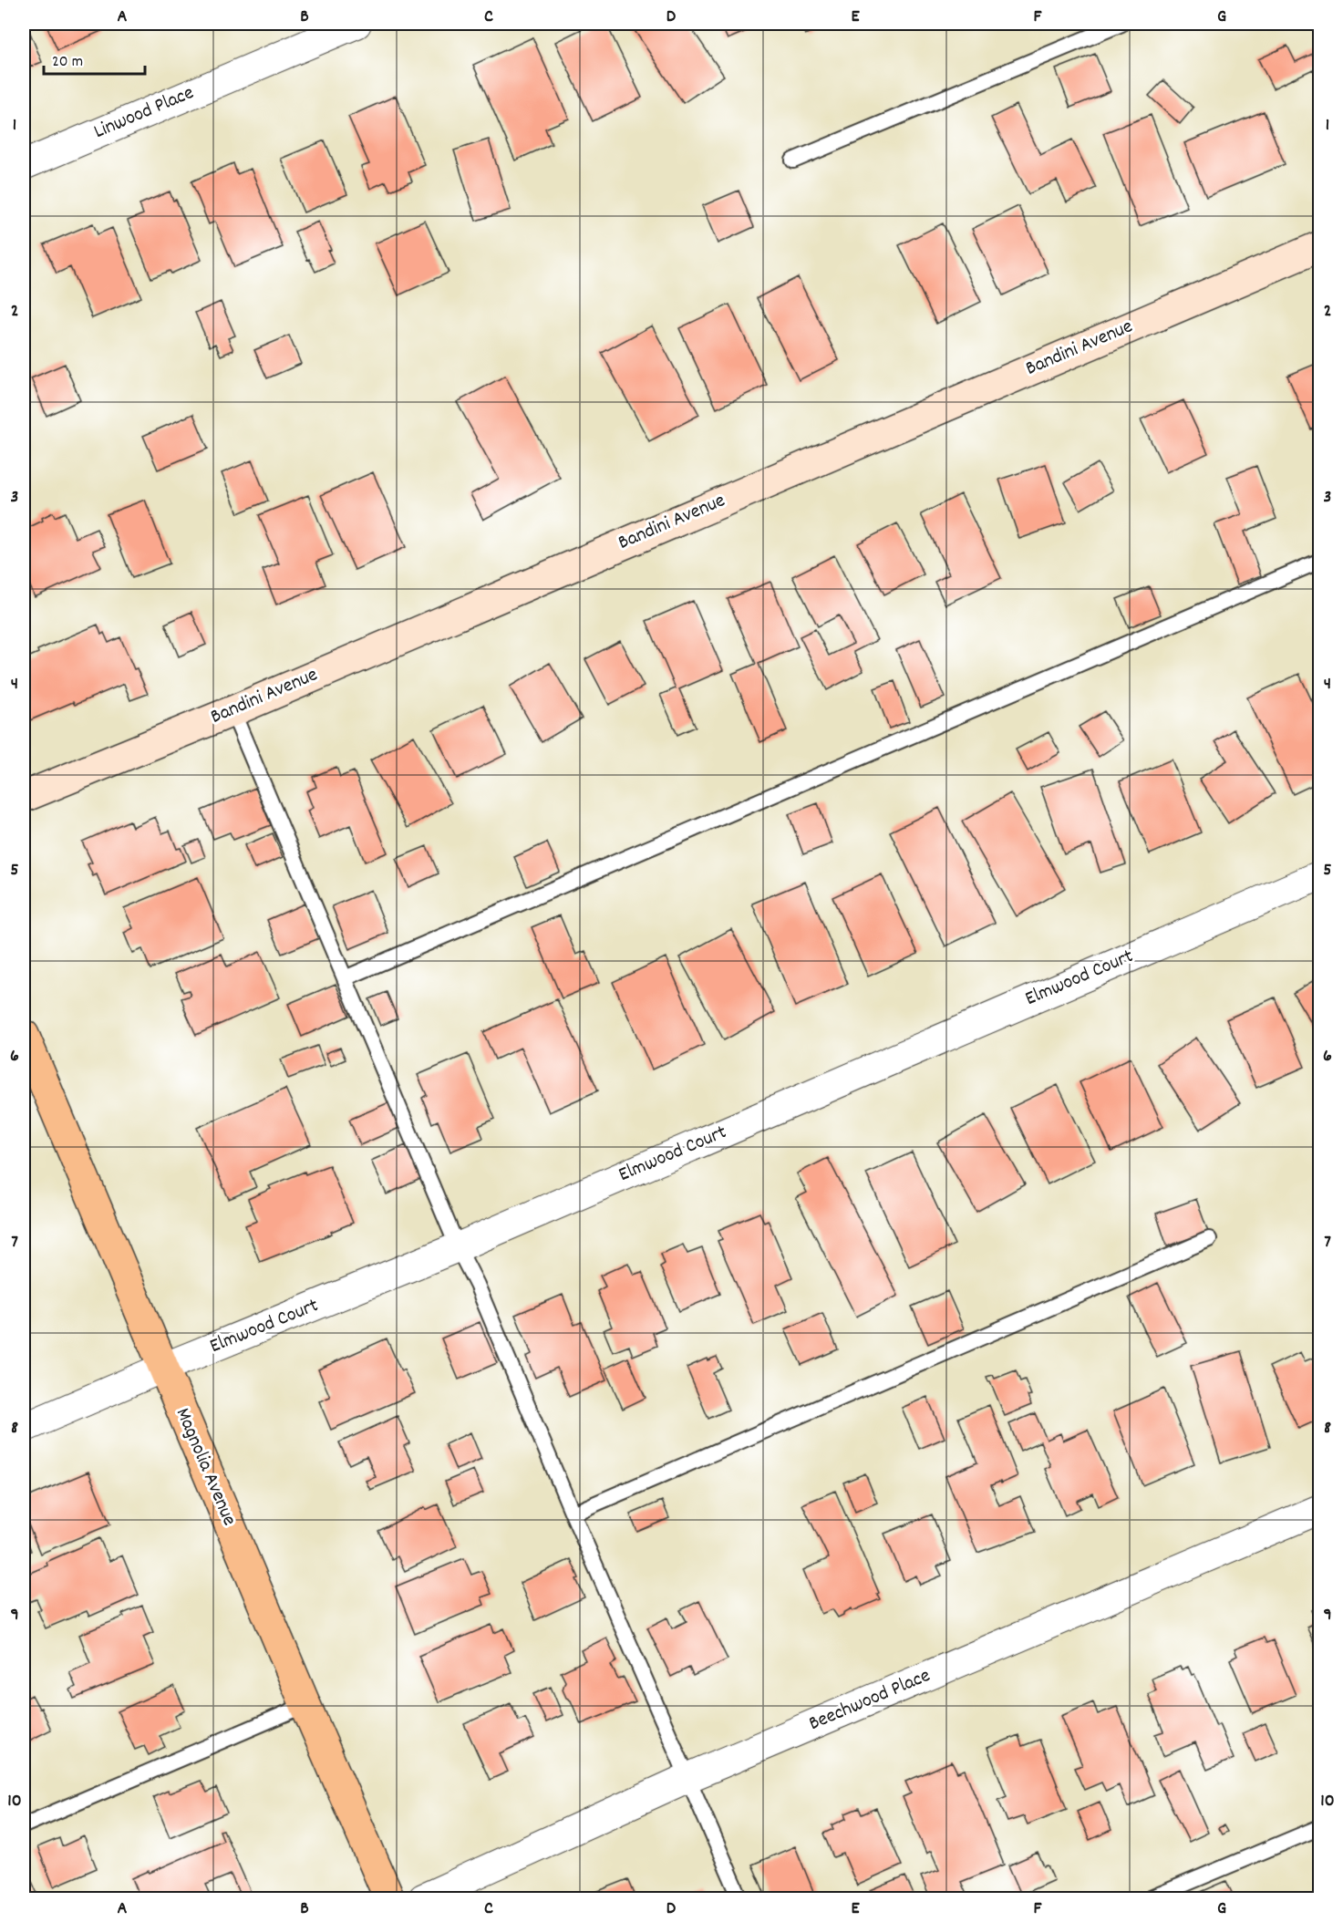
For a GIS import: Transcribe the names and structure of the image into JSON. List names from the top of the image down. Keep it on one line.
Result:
{"streets":{"main road":["Magnolia Avenue"],"street":["Linwood Place","Bandini Avenue","Elmwood Court","Beechwood Place"]},"crossings":[["Elmwood Court","Magnolia Avenue"]],"scale_bar":"20 m","grid":{"columns":["A","B","C","D","E","F","G"],"rows":["1","2","3","4","5","6","7","8","9","10"]}}
